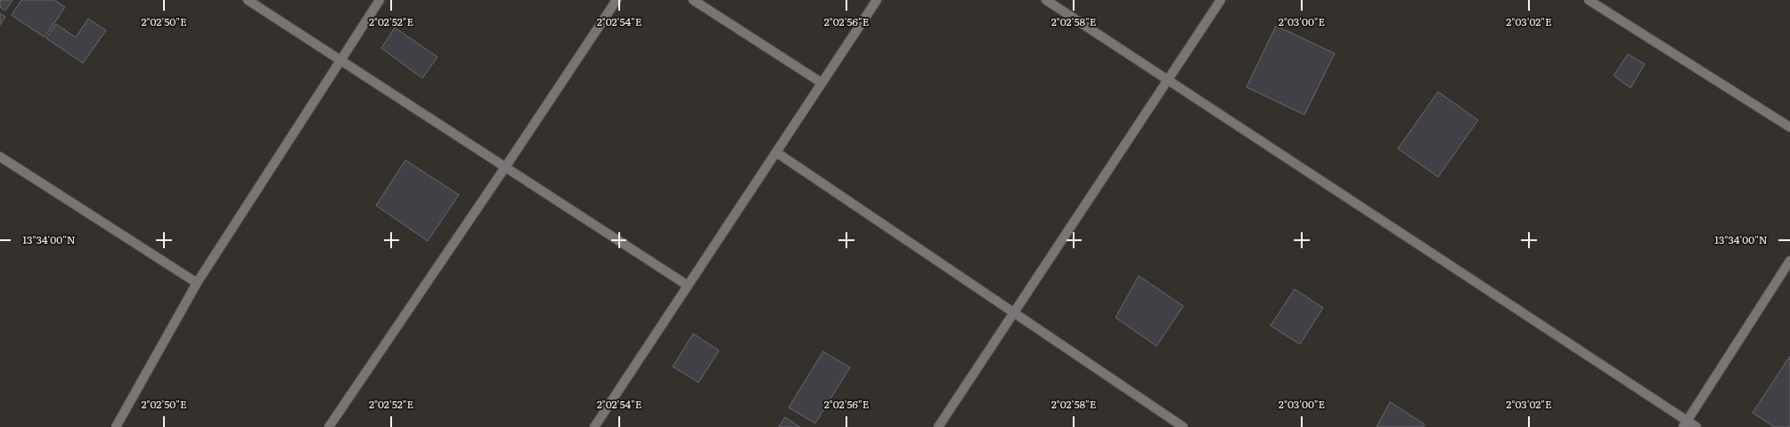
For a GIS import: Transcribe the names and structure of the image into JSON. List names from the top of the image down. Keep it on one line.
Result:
{"coordinates":["2°02'50\"E","2°02'52\"E","2°02'54\"E","2°02'56\"E","2°02'58\"E","2°03'00\"E","2°03'02\"E","13°34'00\"N"]}
